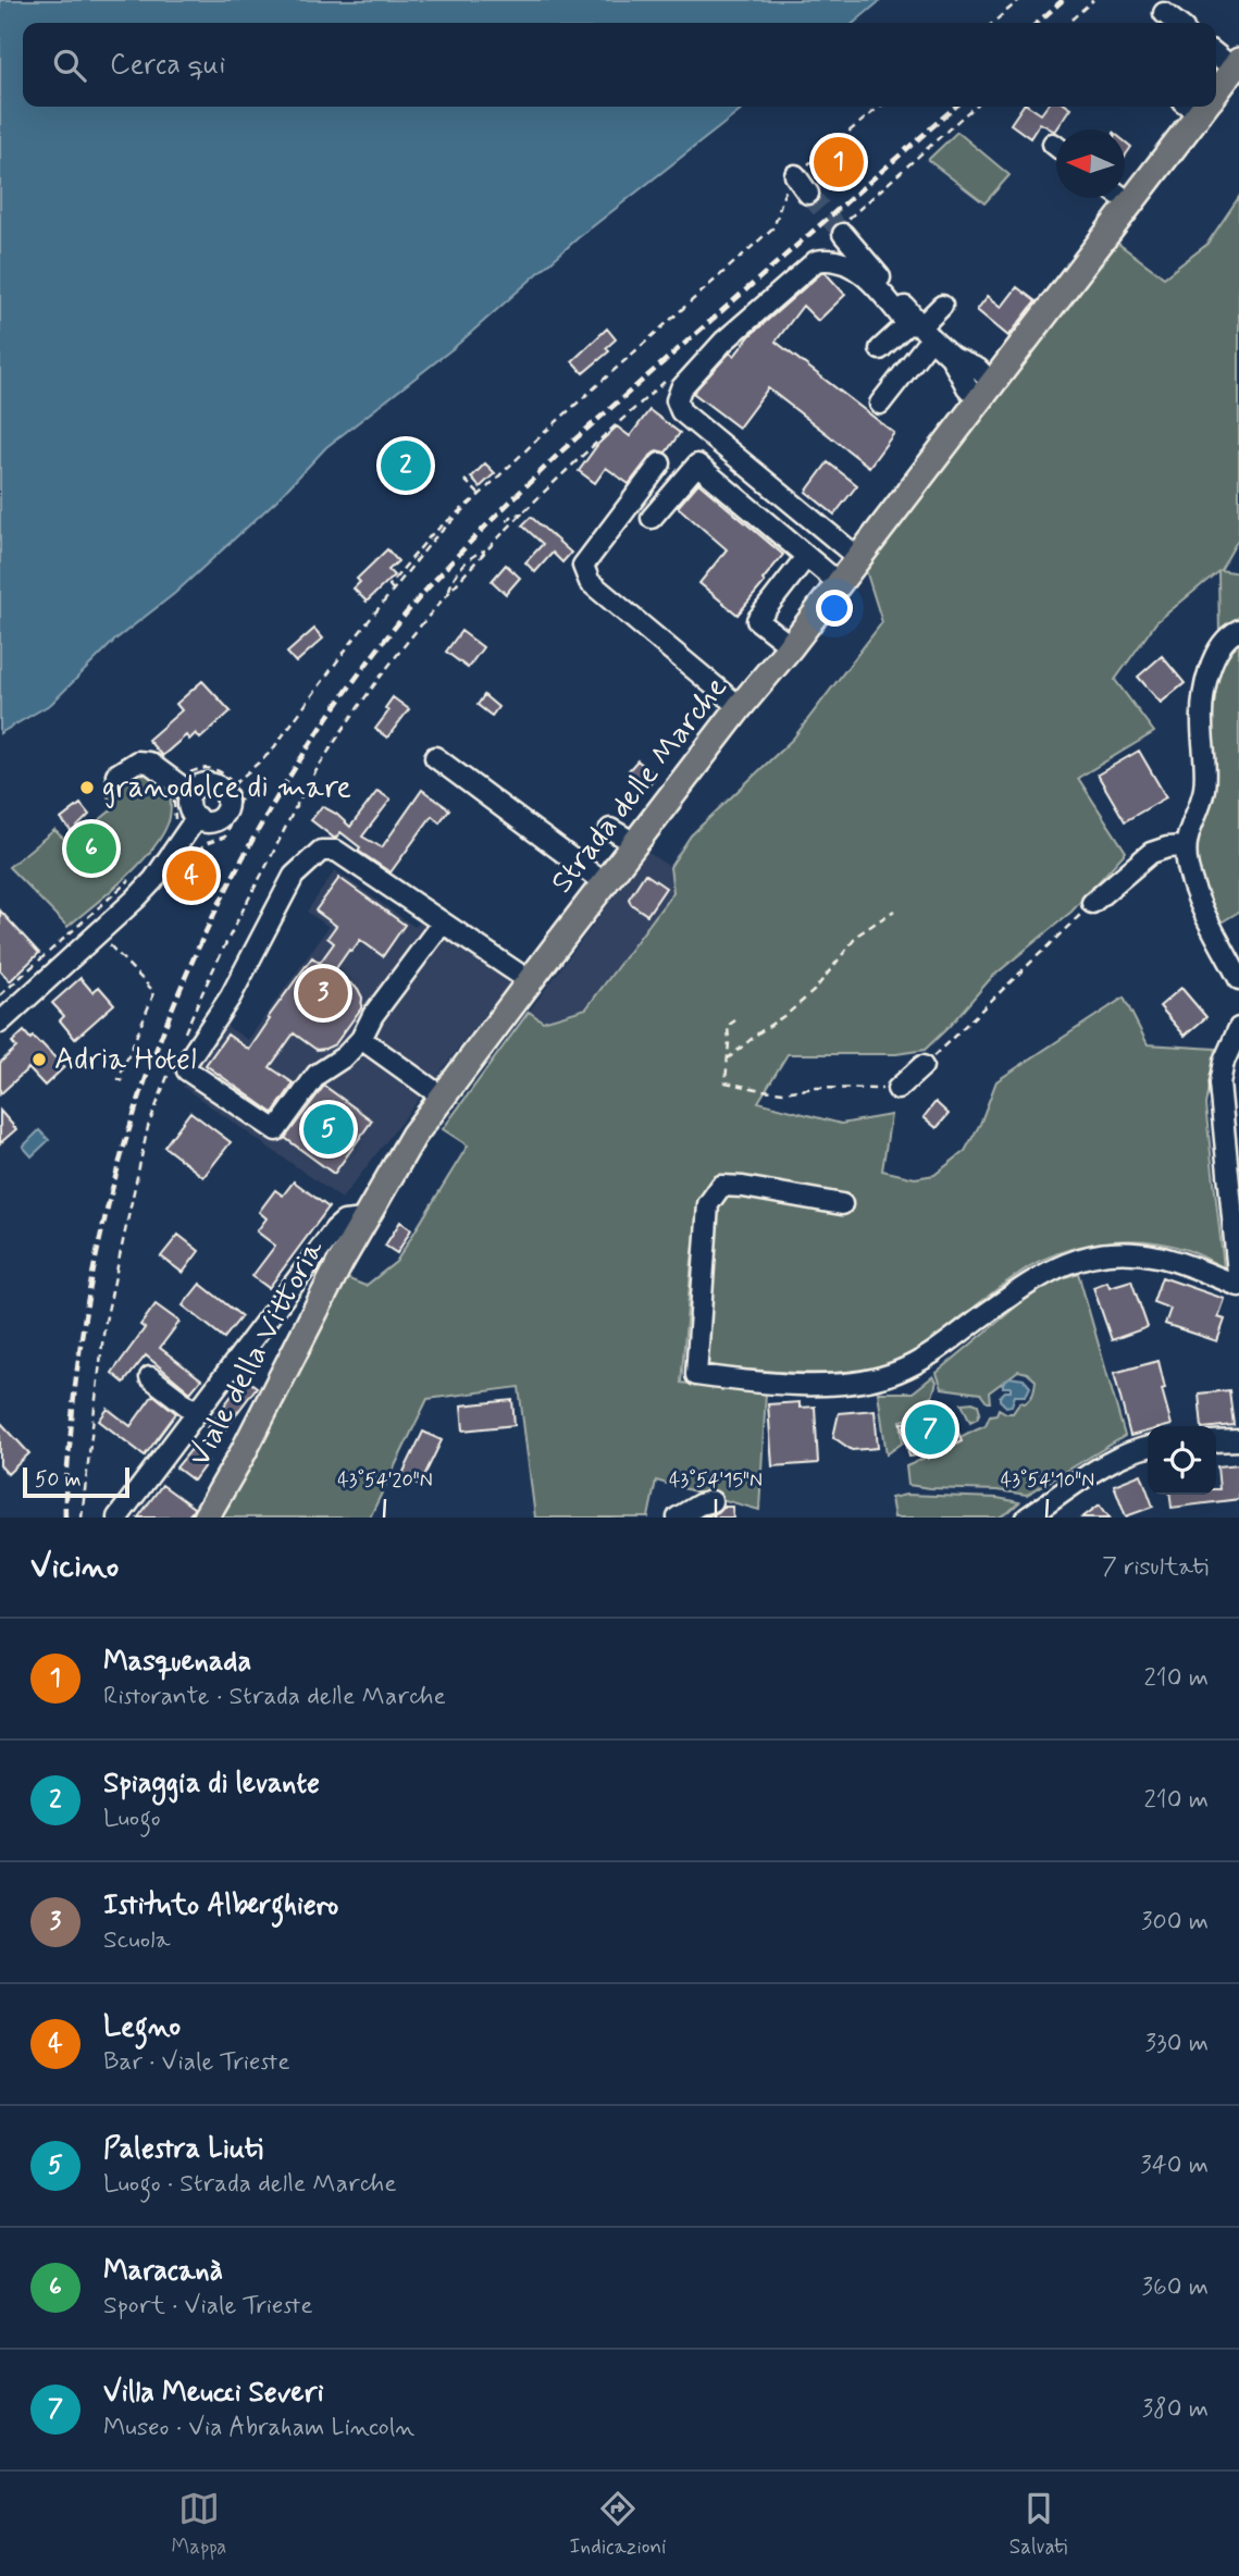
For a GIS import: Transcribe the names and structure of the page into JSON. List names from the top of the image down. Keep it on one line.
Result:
{"streets":{"main road":["Strada delle Marche","Viale della Vittoria"]},"crossings":[["Strada delle Marche","Viale della Vittoria"]],"places":["granodolce di mare","Adria Hotel"],"scale_bar":"50 m","north":"left","page":{"search":"Cerca qui","pins":["1","2","6","4","3","5","7"],"scale":"50 m","heading":["Vicino","7 risultati"],"list":[{"mark":"1","name":"Masquenada","note":"Ristorante · Strada delle Marche","value":"210 m"},{"mark":"2","name":"Spiaggia di levante","note":"Luogo","value":"210 m"},{"mark":"3","name":"Istituto Alberghiero","note":"Scuola","value":"300 m"},{"mark":"4","name":"Legno","note":"Bar · Viale Trieste","value":"330 m"},{"mark":"5","name":"Palestra Liuti","note":"Luogo · Strada delle Marche","value":"340 m"},{"mark":"6","name":"Maracanà","note":"Sport · Viale Trieste","value":"360 m"},{"mark":"7","name":"Villa Meucci Severi","note":"Museo · Via Abraham Lincoln","value":"380 m"}],"nav":["Mappa","Indicazioni","Salvati"]},"coordinates":["43°54'20\"N","43°54'15\"N","43°54'10\"N"]}
